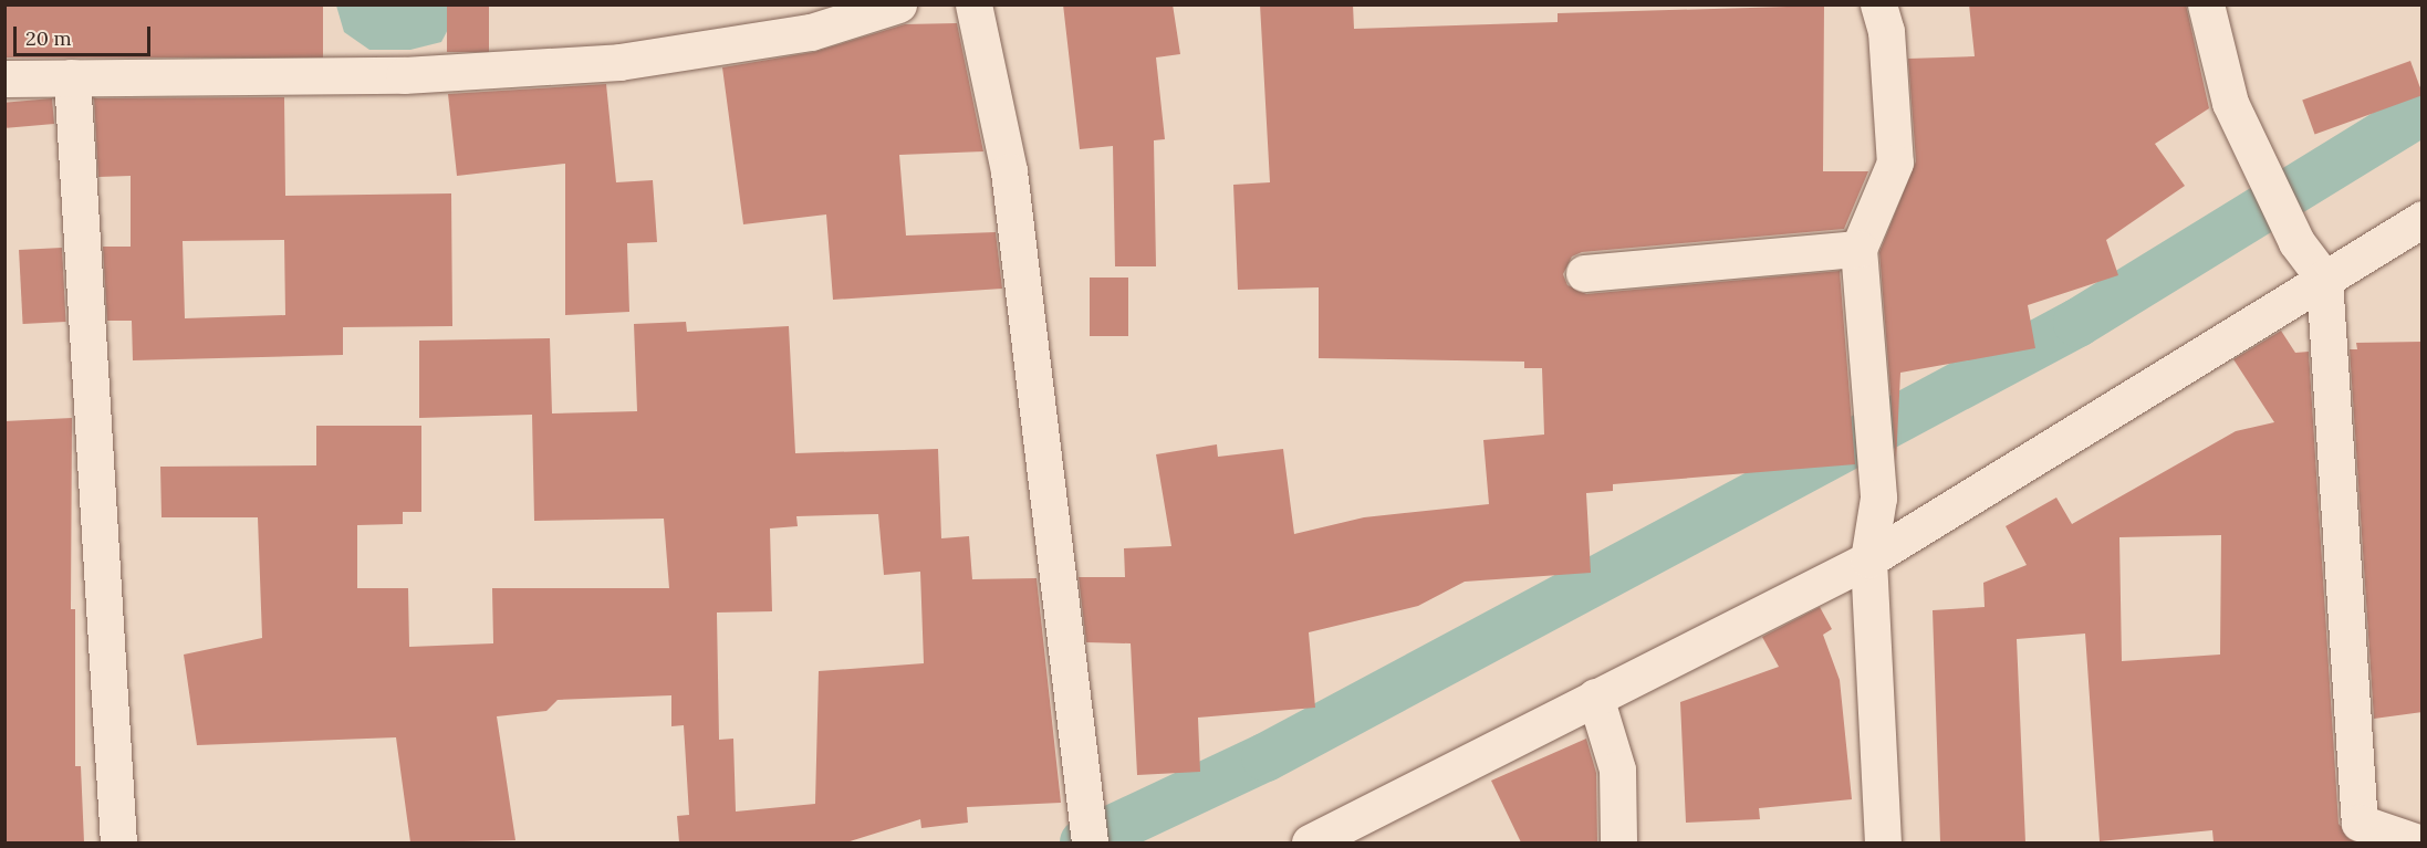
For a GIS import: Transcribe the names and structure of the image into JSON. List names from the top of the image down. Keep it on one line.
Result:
{"scale_bar":"20 m"}
